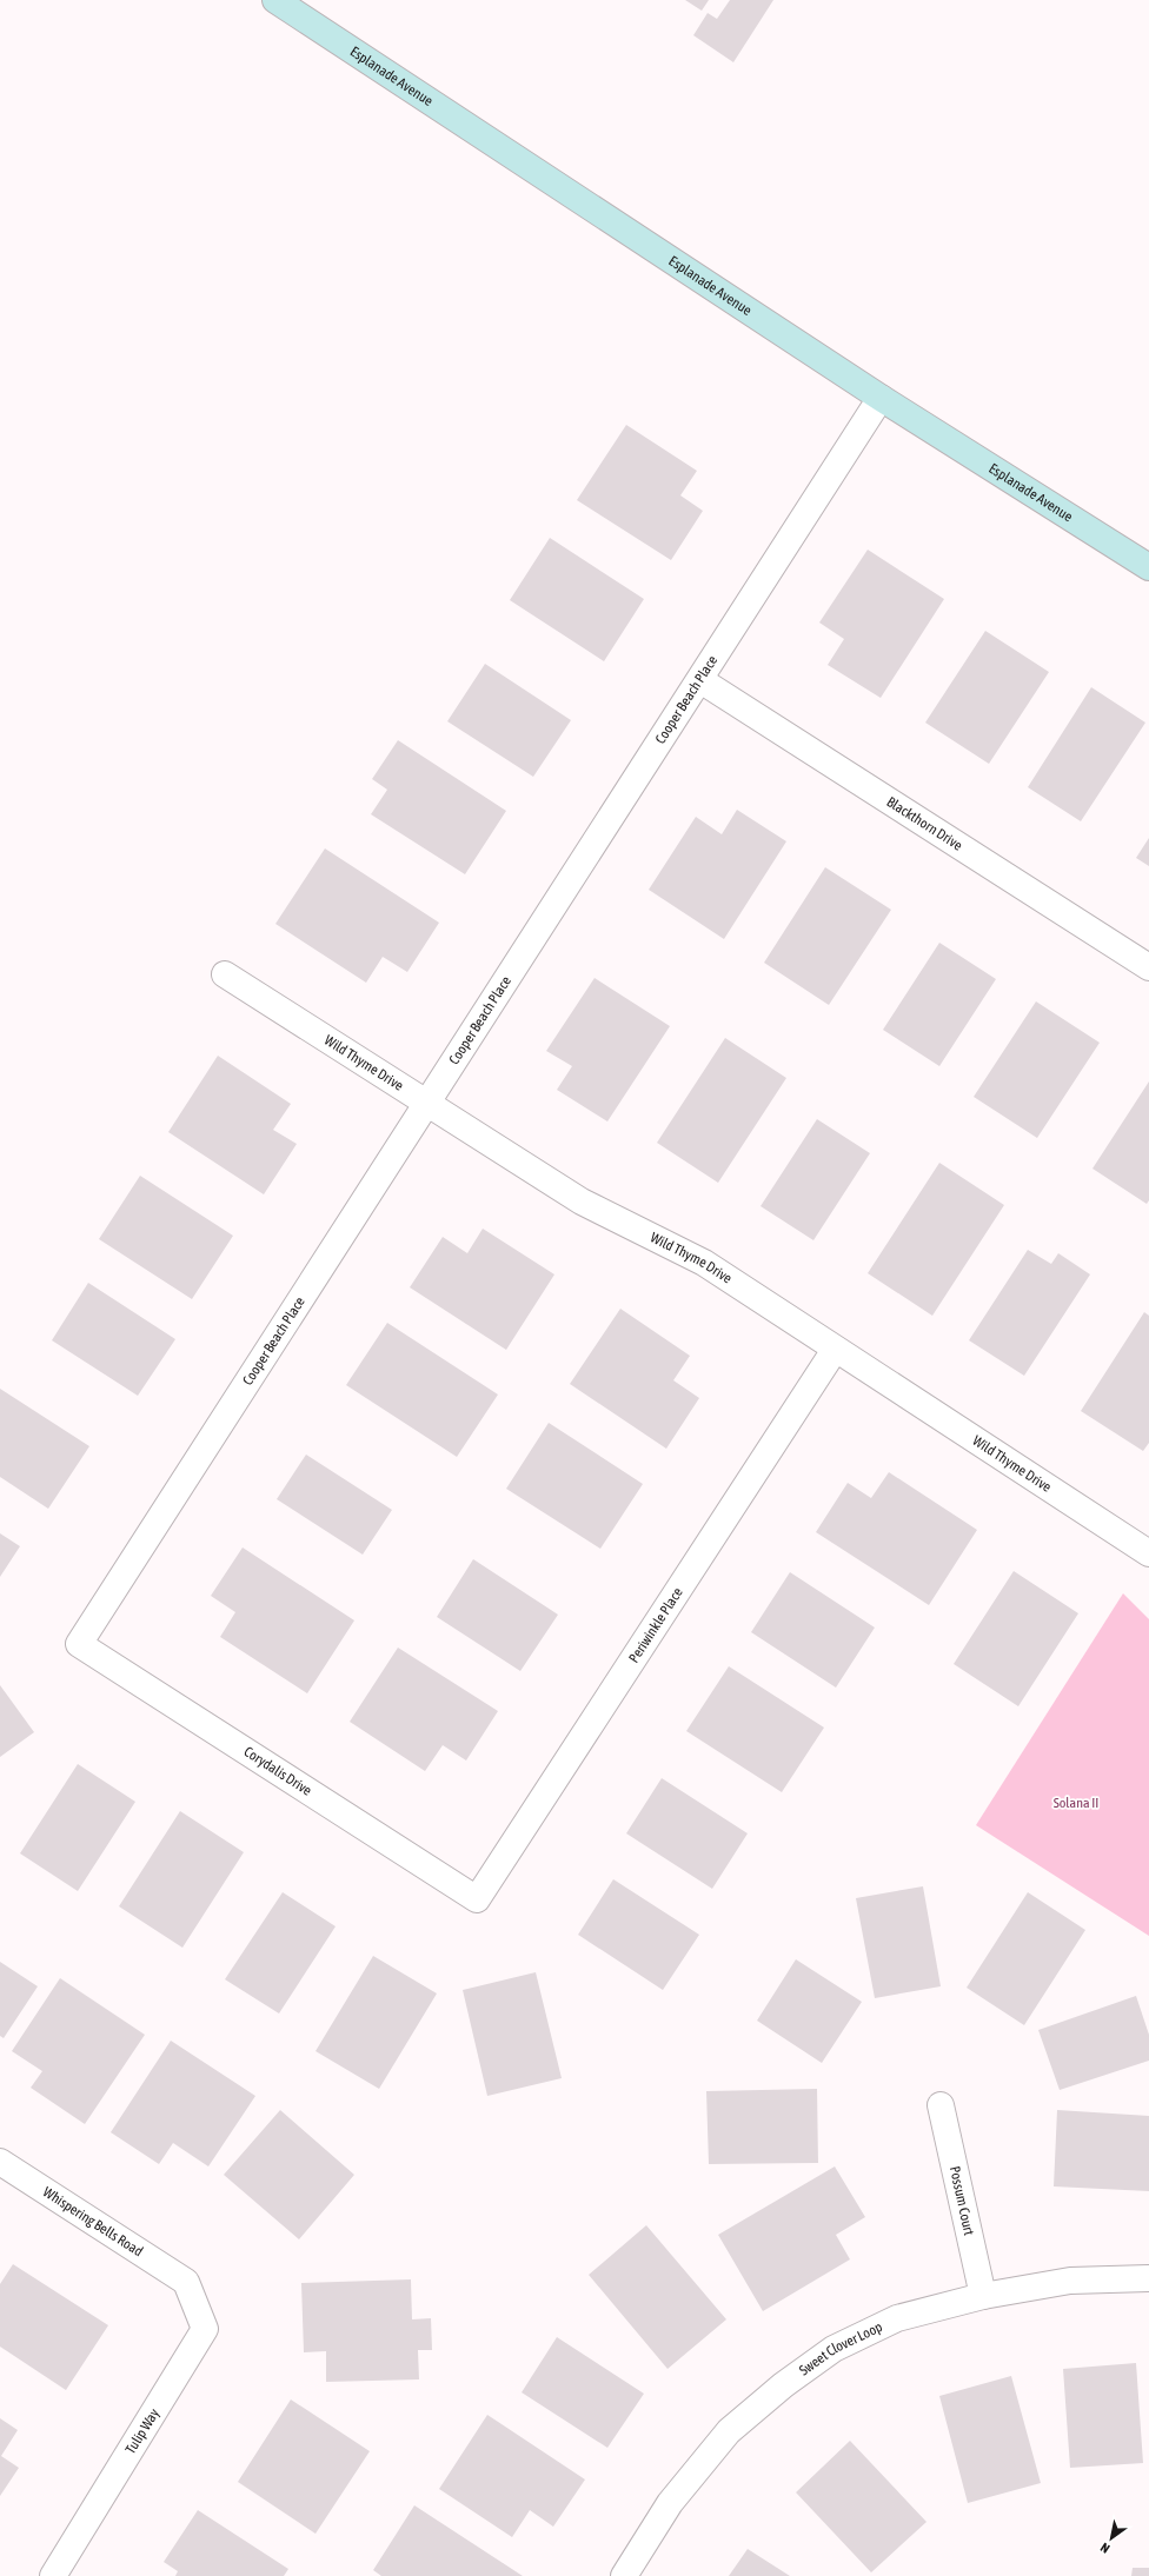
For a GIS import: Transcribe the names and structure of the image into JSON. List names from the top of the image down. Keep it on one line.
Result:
{"streets":{"main road":["Esplanade Avenue"],"street":["Cooper Beach Place","Blackthorn Drive","Wild Thyme Drive","Periwinkle Place","Corydalis Drive","Possum Court","Whispering Bells Road","Sweet Clover Loop","Tulip Way"]},"crossings":[["Esplanade Avenue","Cooper Beach Place"],["Cooper Beach Place","Blackthorn Drive"],["Cooper Beach Place","Wild Thyme Drive"],["Cooper Beach Place","Corydalis Drive"],["Wild Thyme Drive","Periwinkle Place"],["Periwinkle Place","Corydalis Drive"],["Possum Court","Sweet Clover Loop"],["Whispering Bells Road","Tulip Way"]],"parks":["Solana II"],"north":"bottom left"}
